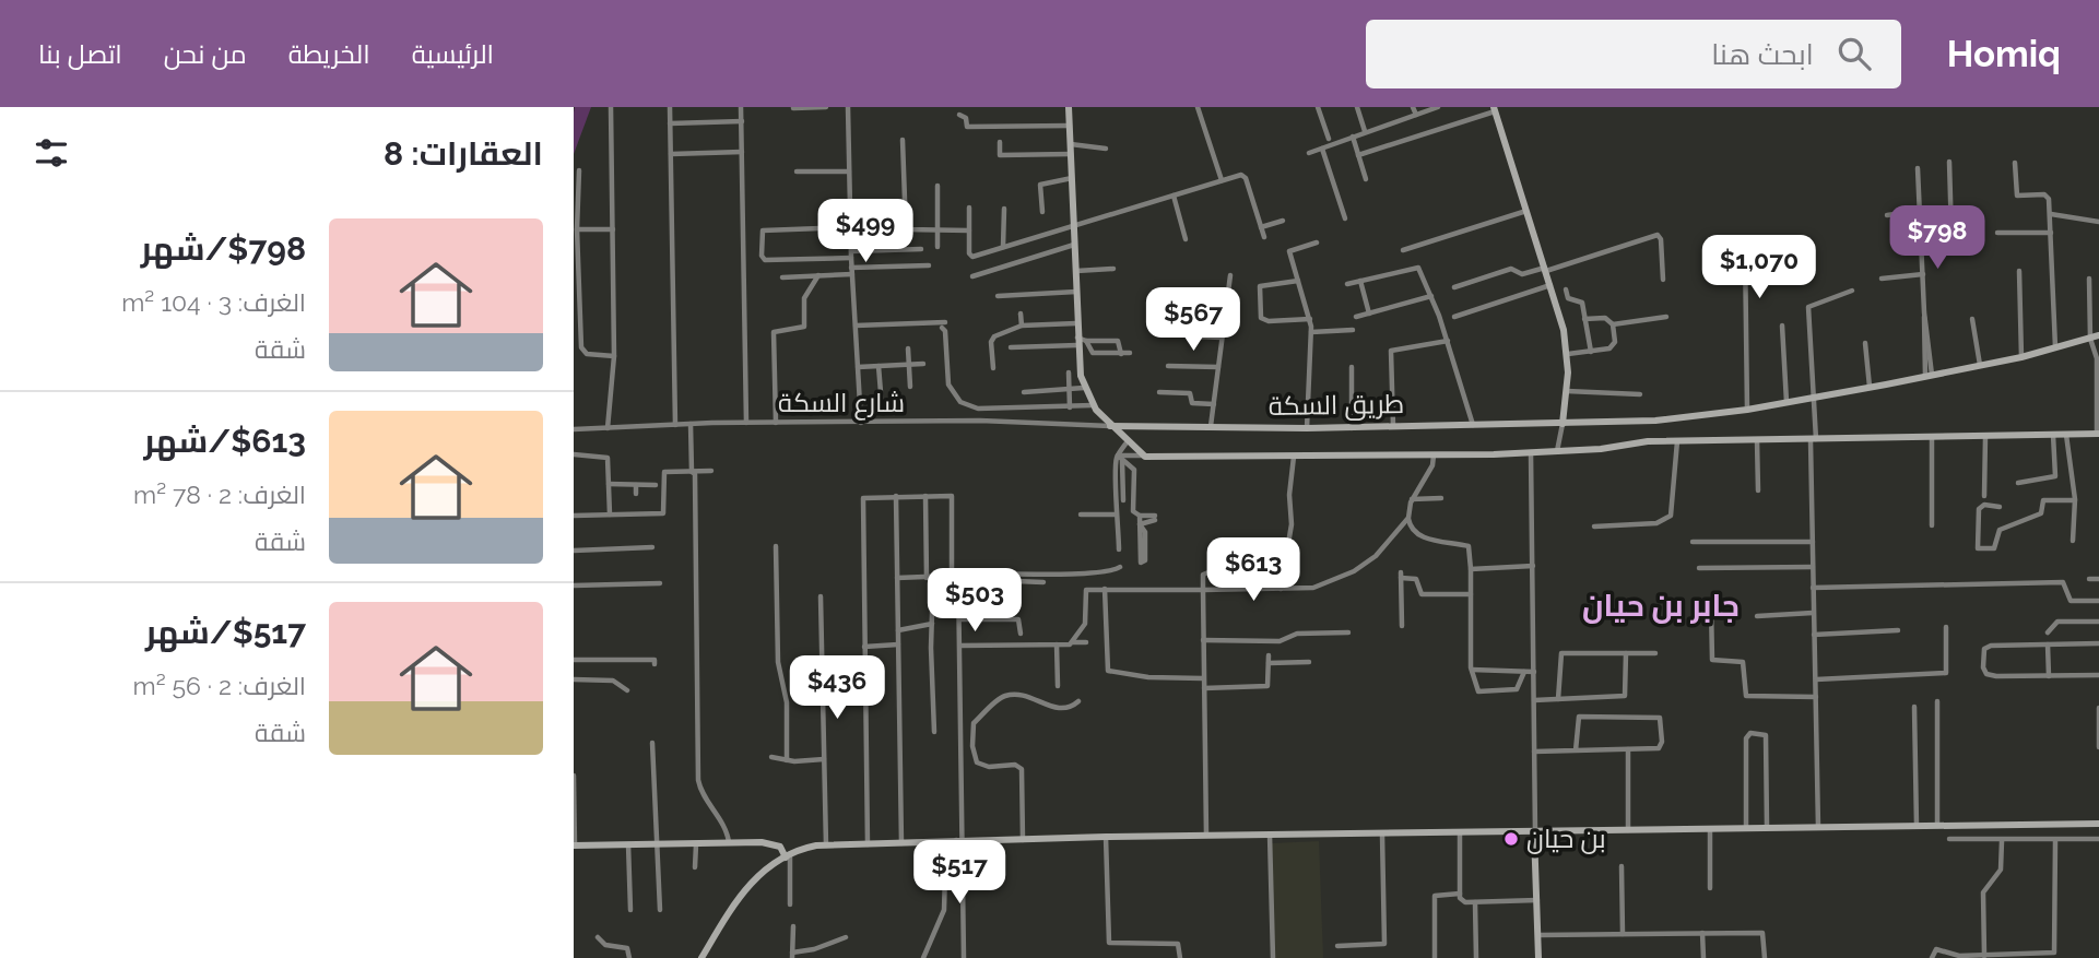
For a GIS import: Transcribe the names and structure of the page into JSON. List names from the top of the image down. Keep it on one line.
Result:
{"streets":{"main road":["طريق السكة"],"street":["شارع السكة"]},"crossings":[["شارع السكة","طريق السكة"]],"districts":["جابر بن حيان"],"places":["بن حيان"],"page":{"header":"Homiq","search":"ابحث هنا","nav":["الرئيسية","الخريطة","من نحن","اتصل بنا"],"heading":"العقارات: 8","price":["$499","$798","$1,070","$567","$613","$503","$436","$517"],"list":[{"name":"$798/شهر","note":"الغرف: 3 · 104 m² · شقة"},{"name":"$613/شهر","note":"الغرف: 2 · 78 m² · شقة"},{"name":"$517/شهر","note":"الغرف: 2 · 56 m² · شقة"}]}}
